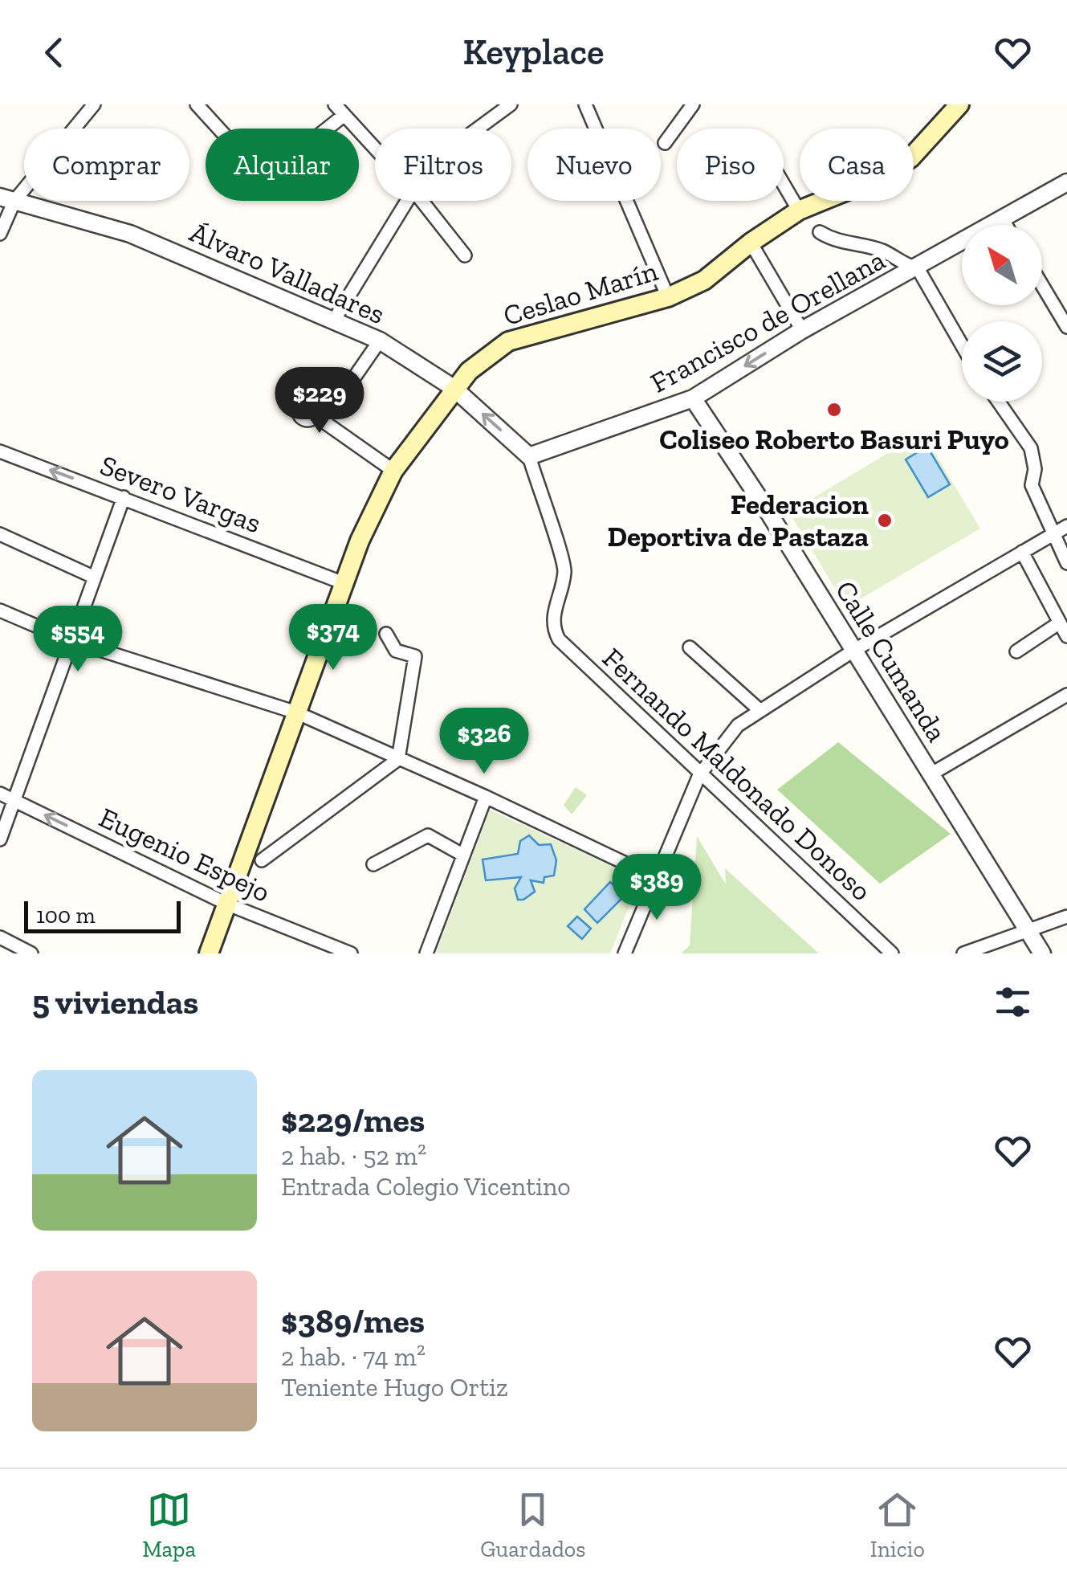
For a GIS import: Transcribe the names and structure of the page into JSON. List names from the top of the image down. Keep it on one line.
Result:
{"streets":{"main road":["Ceslao Marín"],"street":["Álvaro Valladares","Francisco de Orellana","Severo Vargas","Calle Cumanda","Fernando Maldonado Donoso","Eugenio Espejo"]},"crossings":[["Álvaro Valladares","Ceslao Marín"],["Ceslao Marín","Severo Vargas"],["Ceslao Marín","Eugenio Espejo"],["Francisco de Orellana","Calle Cumanda"],["Francisco de Orellana","Fernando Maldonado Donoso"]],"one_way":["Eugenio Espejo"],"places":["Coliseo Roberto Basuri Puyo","Federacion Deportiva de Pastaza"],"scale_bar":"100 m","north":"top left","page":{"header":"Keyplace","chip":["Comprar","Alquilar","Filtros","Nuevo","Piso","Casa"],"price":["$229","$374","$554","$326","$389"],"scale":"100 m","heading":"5 viviendas","list":[{"name":"$229/mes","note":"2 hab. · 52 m² · Entrada Colegio Vicentino"},{"name":"$389/mes","note":"2 hab. · 74 m² · Teniente Hugo Ortiz"}],"tabs":["Mapa","Guardados","Inicio"]}}
